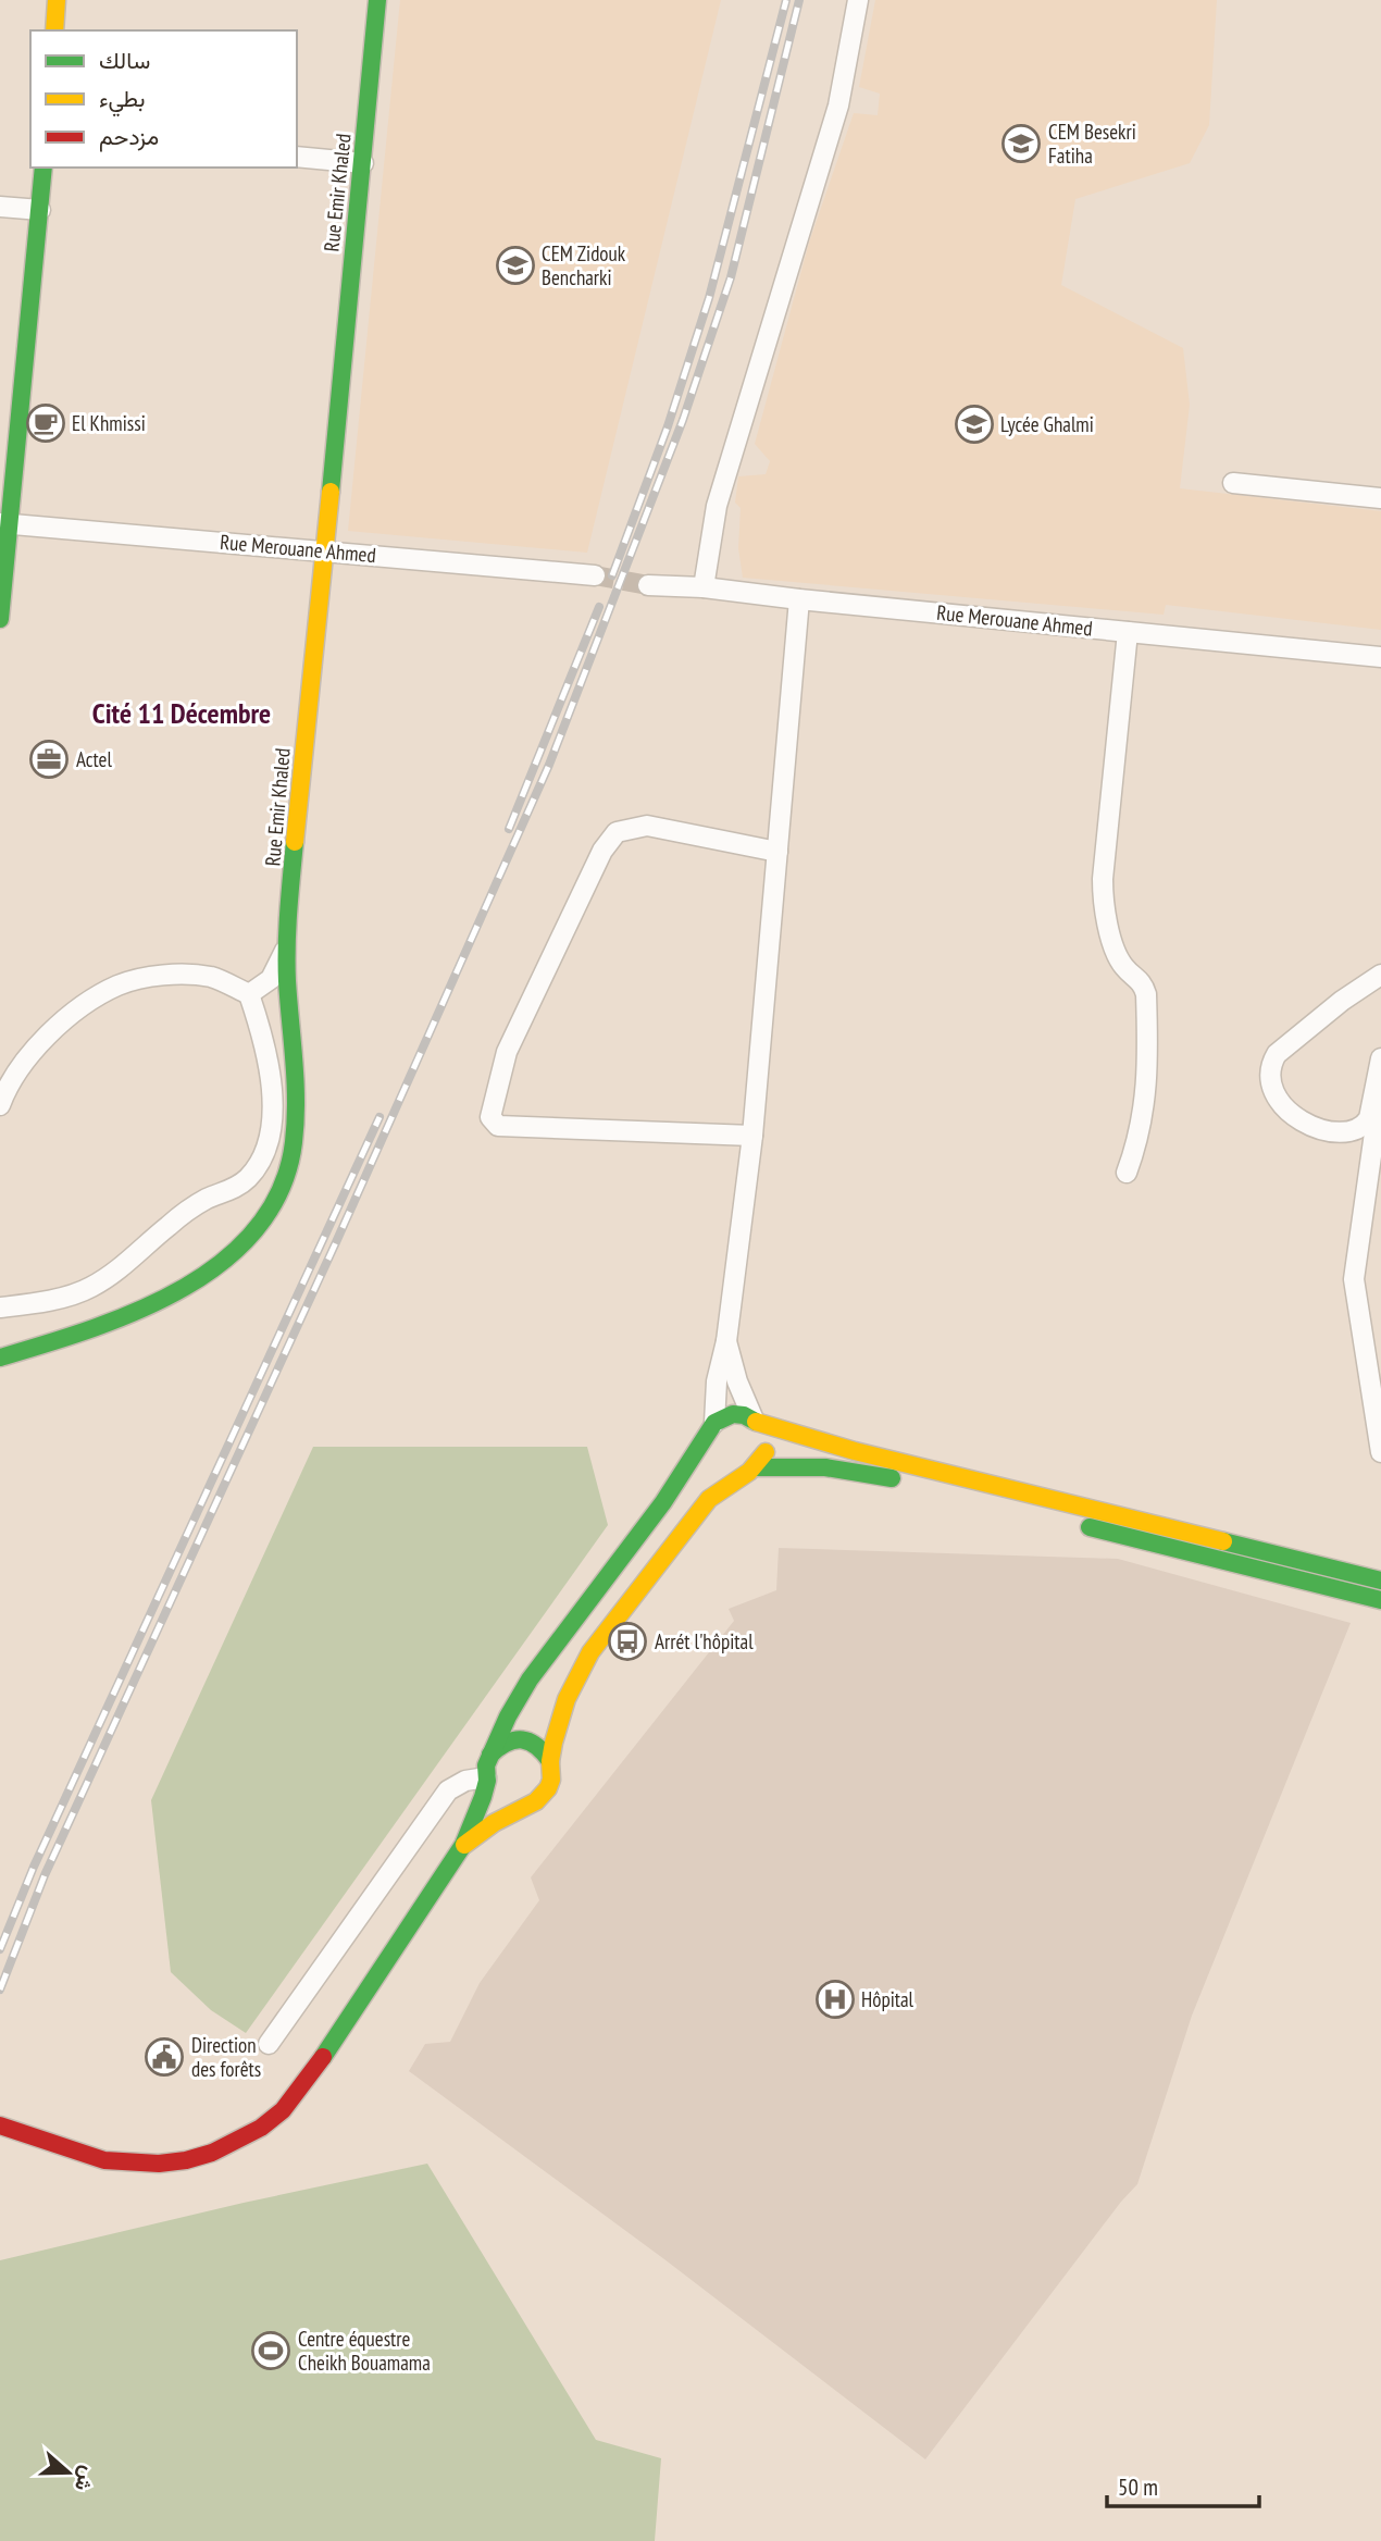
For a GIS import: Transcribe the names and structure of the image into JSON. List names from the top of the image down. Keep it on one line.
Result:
{"streets":{"street":["Rue Emir Khaled","Rue Merouane Ahmed"]},"crossings":[["Rue Emir Khaled","Rue Merouane Ahmed"]],"districts":["Cité 11 Décembre"],"places":{"school or university":["CEM Besekri Fatiha","CEM Zidouk Bencharki","Lycée Ghalmi"],"cafe":["El Khmissi"],"office":["Actel"],"bus stop":["Arrét l'hôpital"],"hospital":["Hôpital"],"public building":["Direction des forêts"],"sports":["Centre équestre Cheikh Bouamama"]},"legend":["سالك","بطيء","مزدحم"],"scale_bar":"50 m","north":"right"}
